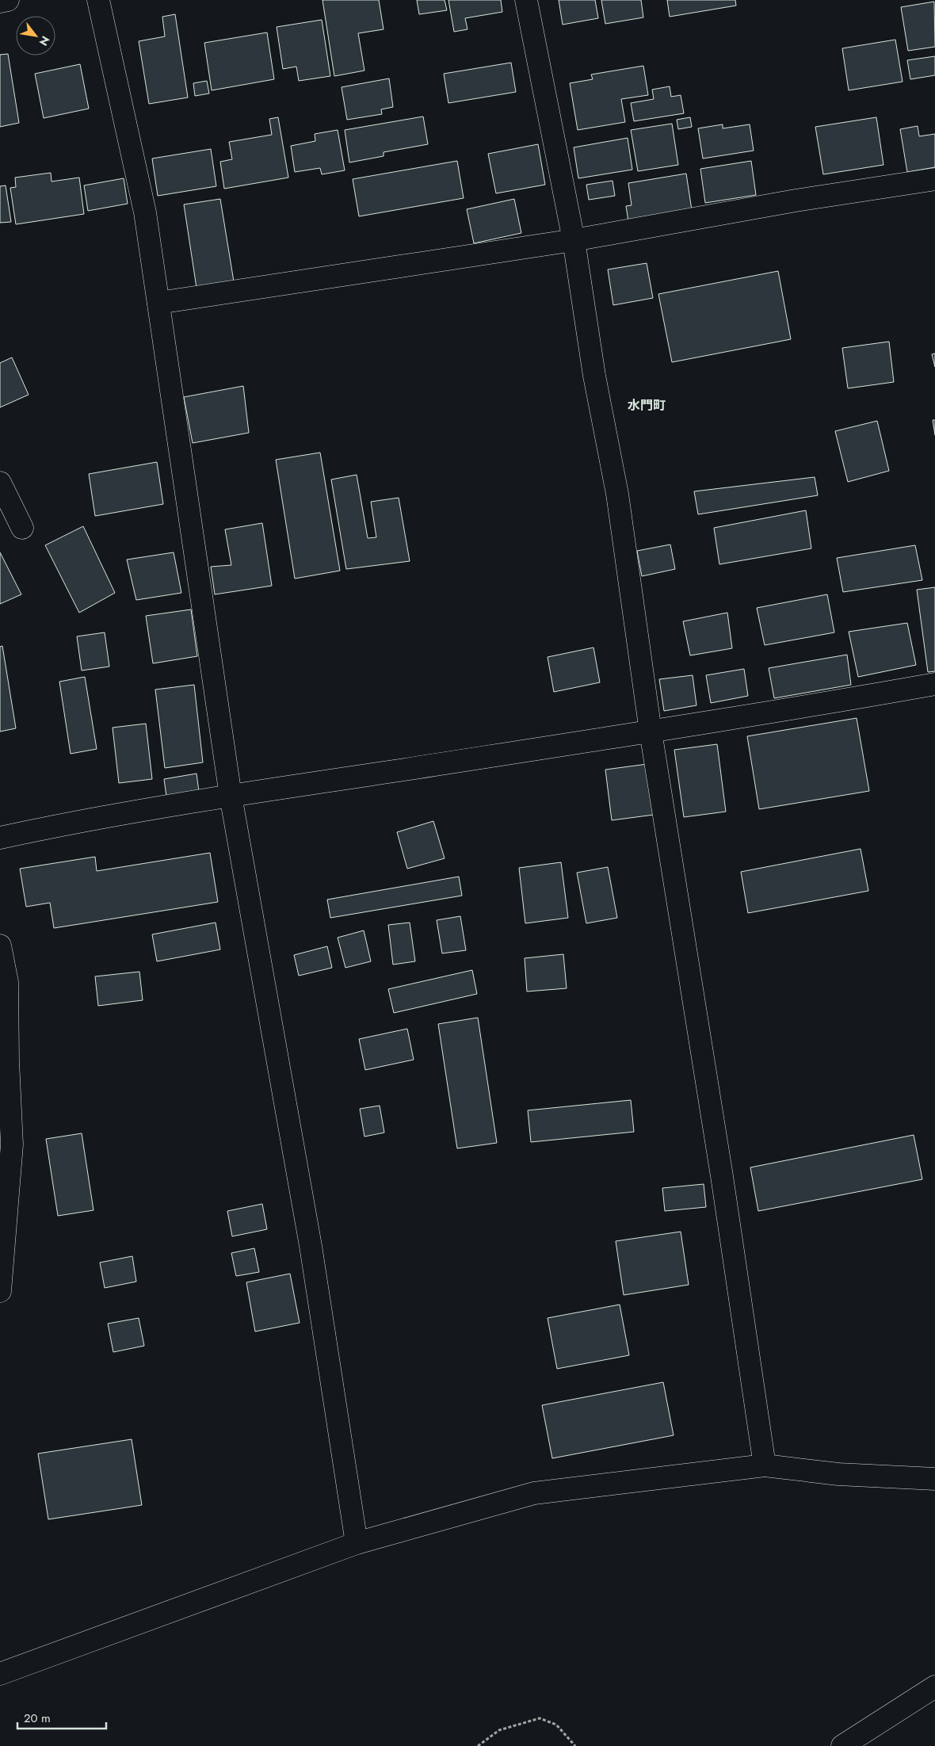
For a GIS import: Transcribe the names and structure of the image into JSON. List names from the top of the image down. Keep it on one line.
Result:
{"districts":["水門町"],"scale_bar":"20 m","north":"bottom right"}
